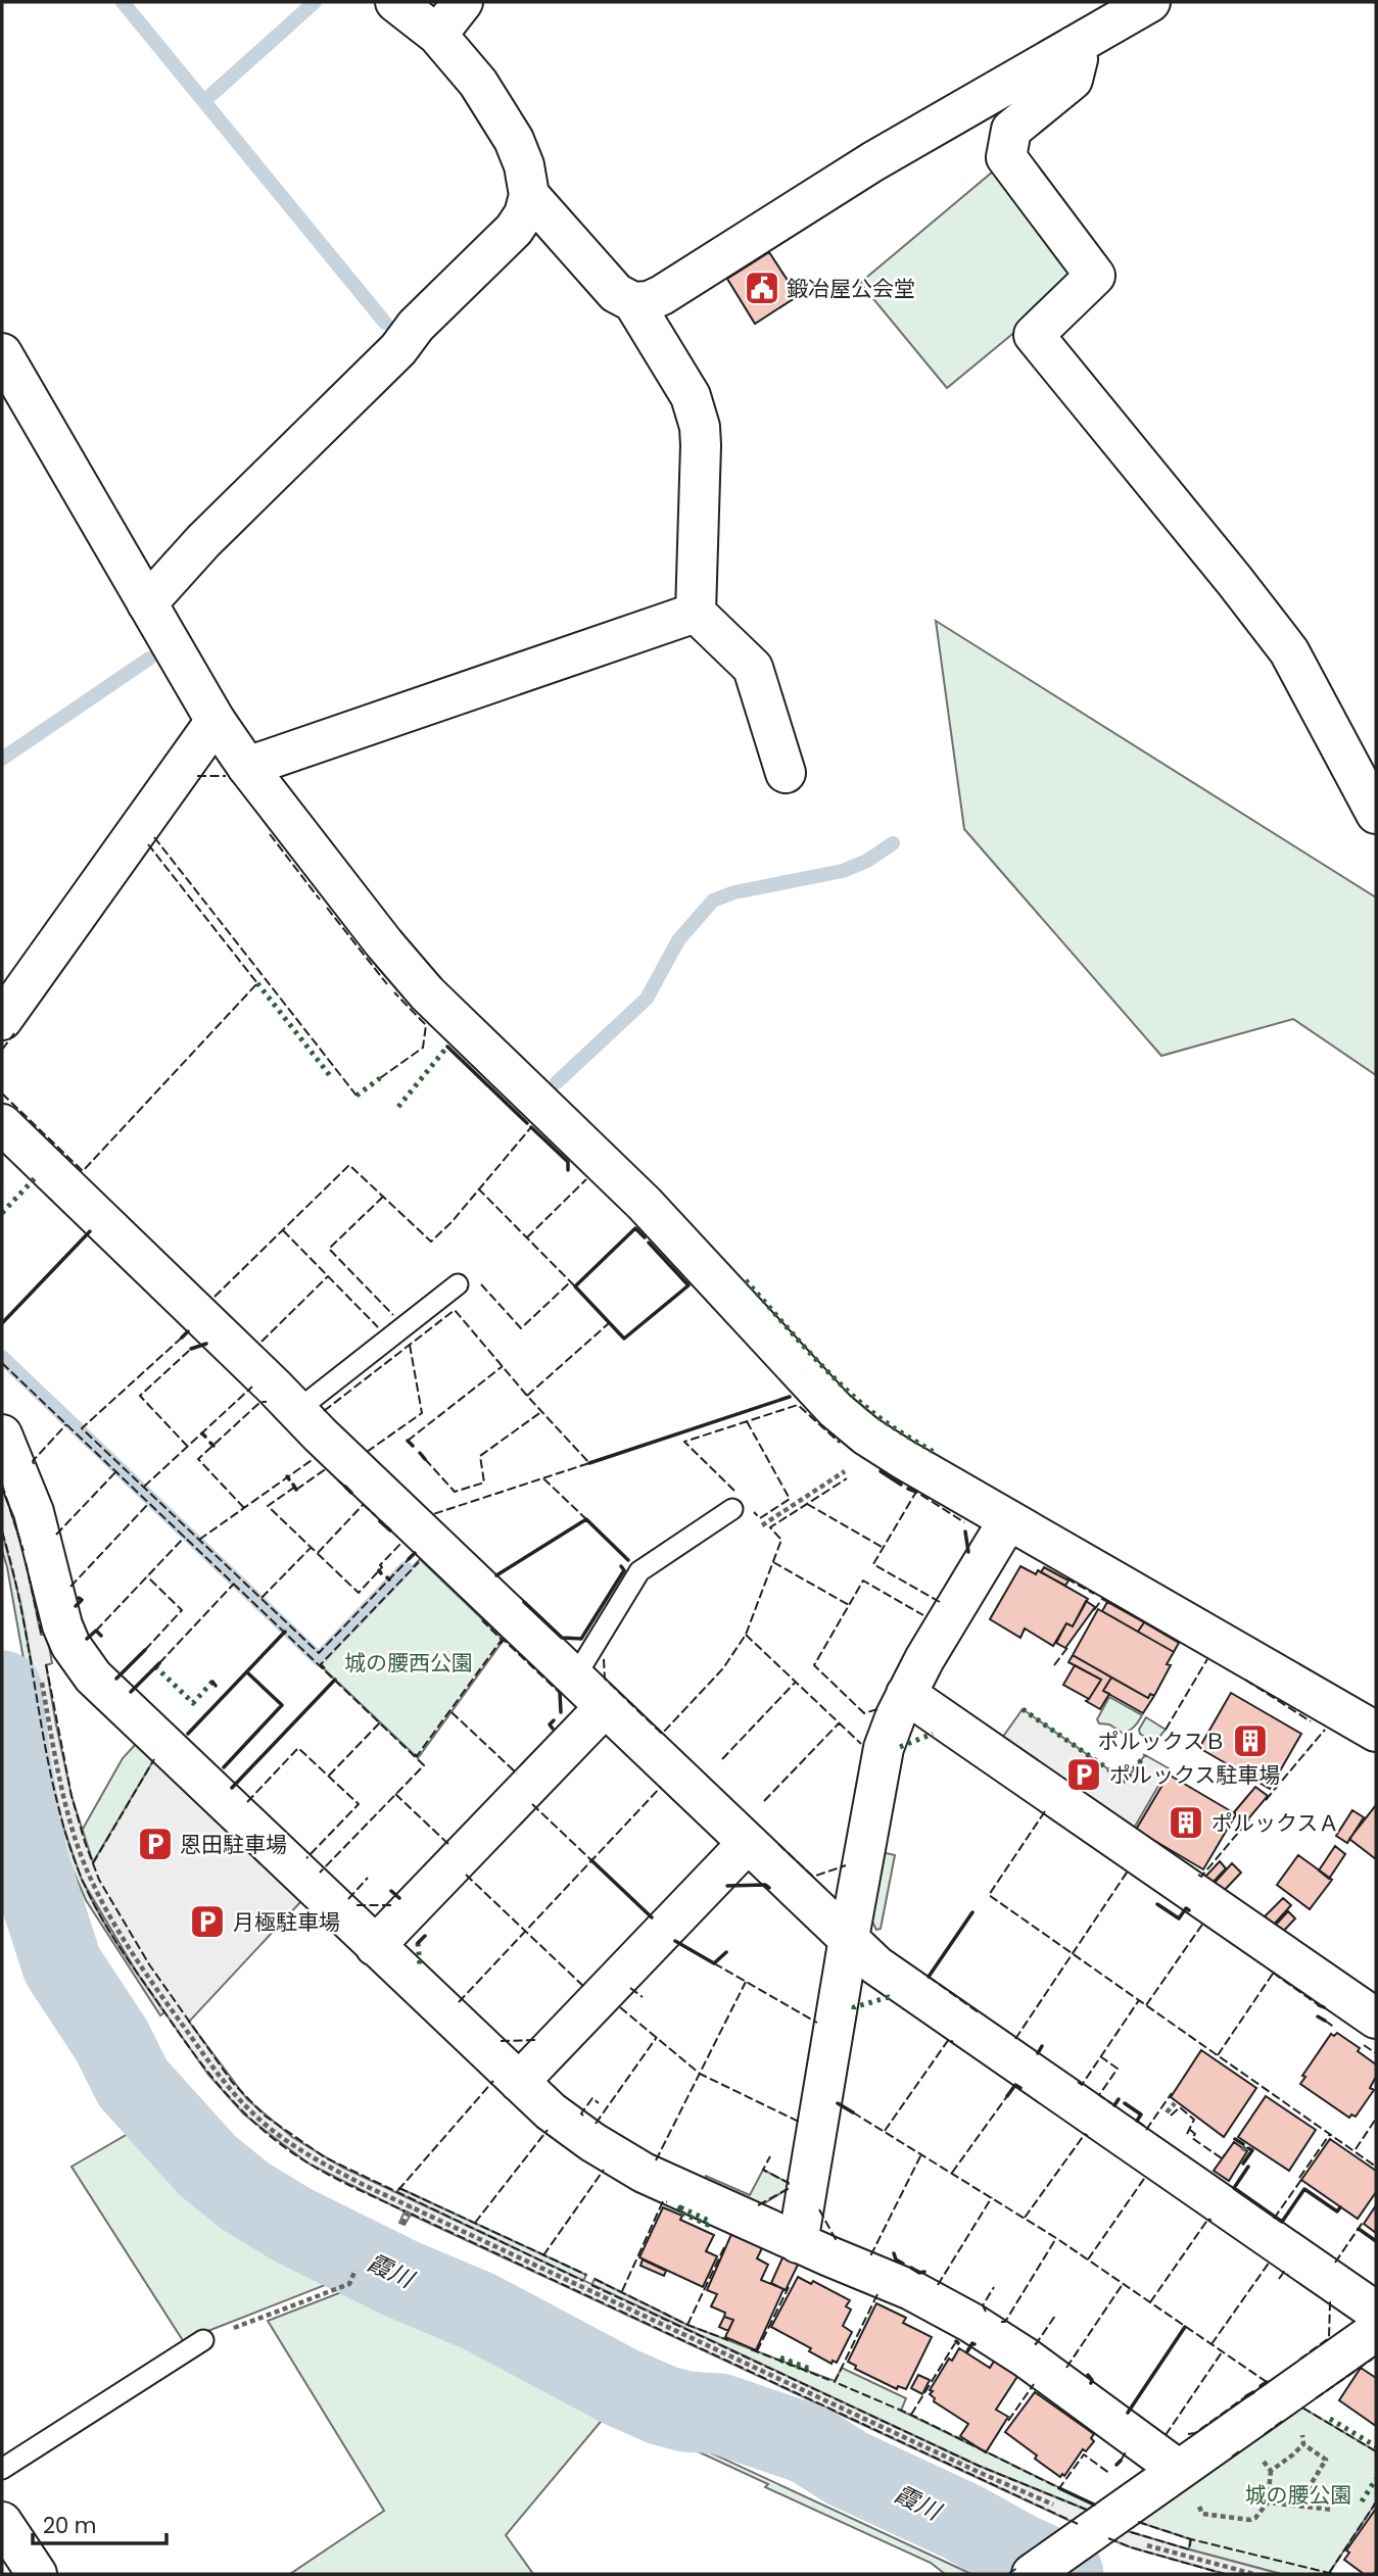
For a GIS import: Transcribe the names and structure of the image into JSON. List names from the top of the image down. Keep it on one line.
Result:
{"water":["霞川"],"parks":["城の腰西公園","城の腰公園"],"places":{"public building":["鍛冶屋公会堂"],"building":["ポルックスＢ","ポルックスＡ"],"parking":["ポルックス駐車場","恩田駐車場","月極駐車場"]},"scale_bar":"20 m"}
